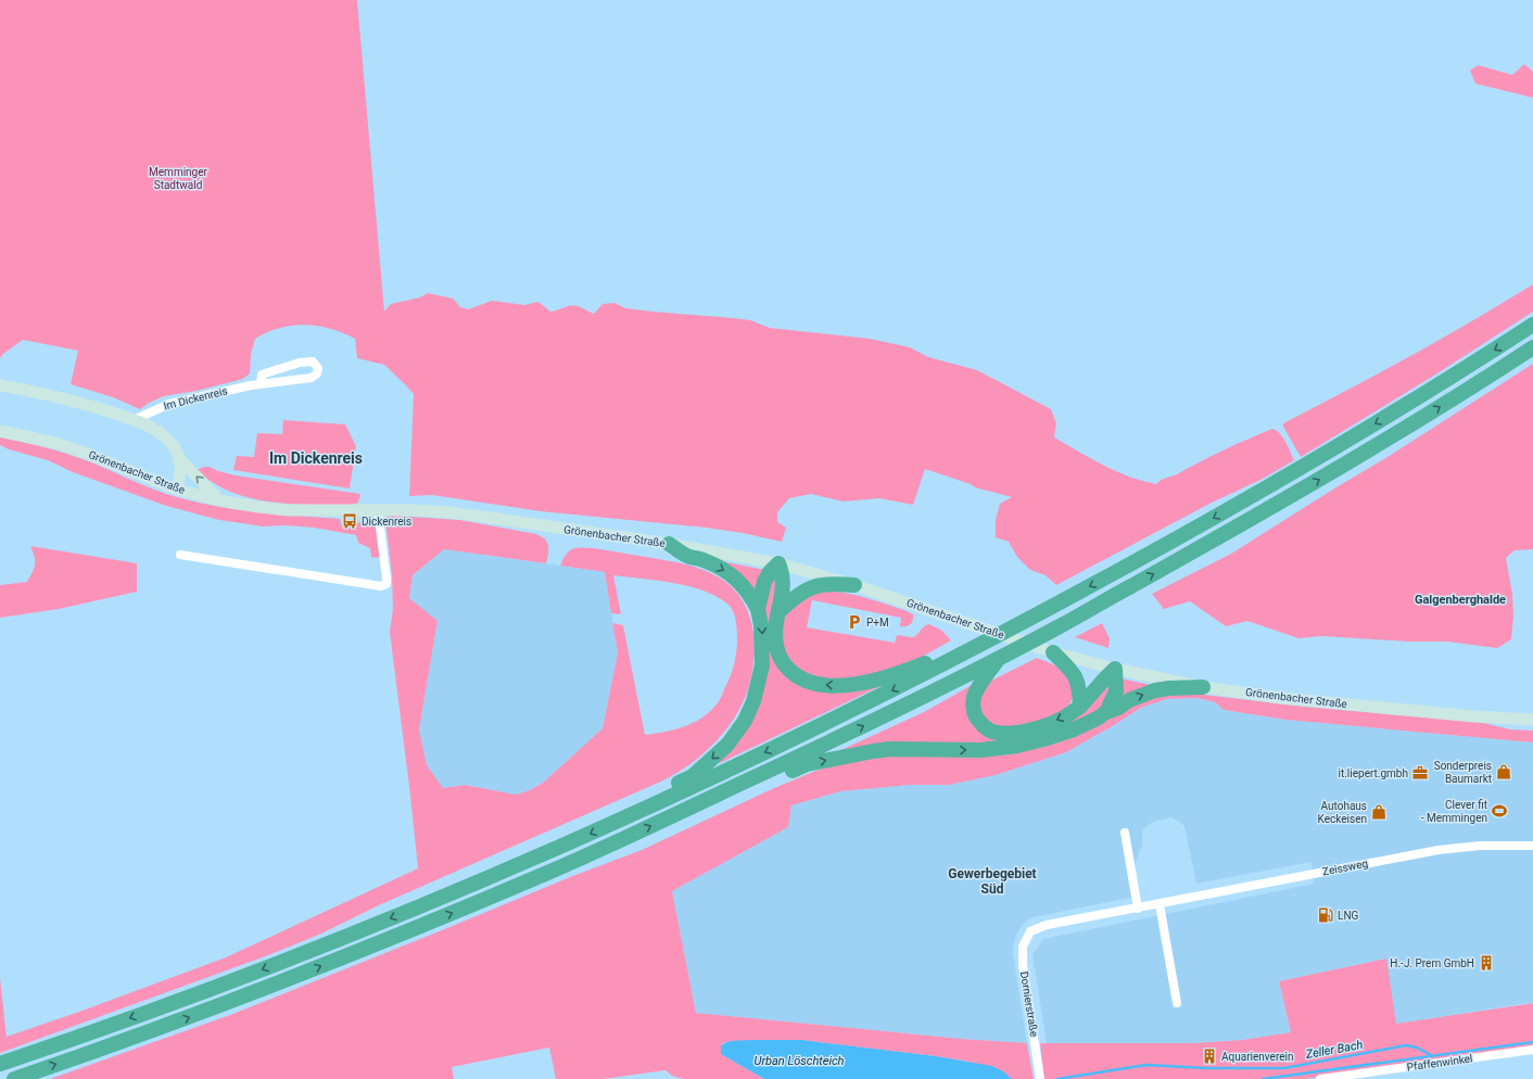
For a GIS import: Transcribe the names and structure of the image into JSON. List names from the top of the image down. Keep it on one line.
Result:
{"streets":{"main road":["Grönenbacher Straße"],"street":["Im Dickenreis","Zeissweg","Dornierstraße","Pfaffenwinkel"]},"crossings":[["Zeissweg","Dornierstraße"]],"districts":["Im Dickenreis","Galgenberghalde","Gewerbegebiet Süd"],"water":["Zeller Bach","Urban Löschteich"],"parks":["Memminger Stadtwald"],"places":{"bus stop":["Dickenreis"],"parking":["P+M"],"shop":["Sonderpreis Baumarkt","Autohaus Keckeisen"],"office":["it.liepert.gmbh"],"sports":["Clever fit - Memmingen"],"fuel station":["LNG"],"building":["H.-J. Prem GmbH","Aquarienverein"]}}
